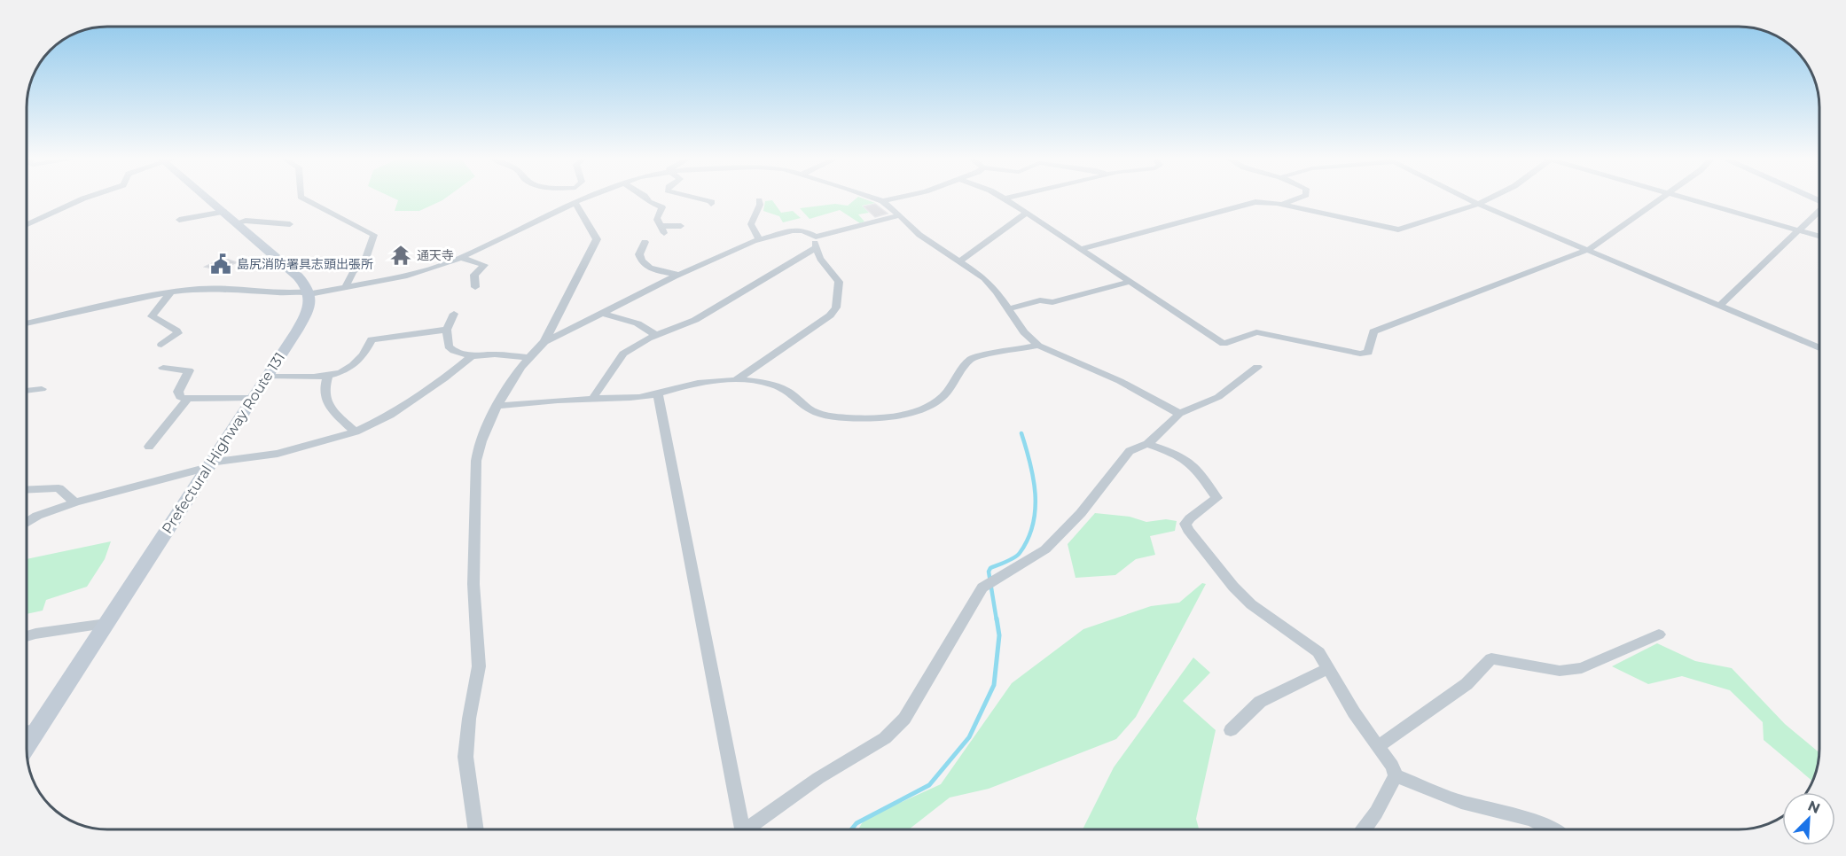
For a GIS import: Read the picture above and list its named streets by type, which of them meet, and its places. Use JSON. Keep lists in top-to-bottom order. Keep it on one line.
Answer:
{"streets":{"main road":["Prefectural Highway Route 131"]},"places":{"temple":["通天寺"],"public building":["島尻消防署具志頭出張所"]},"north":"top right"}
